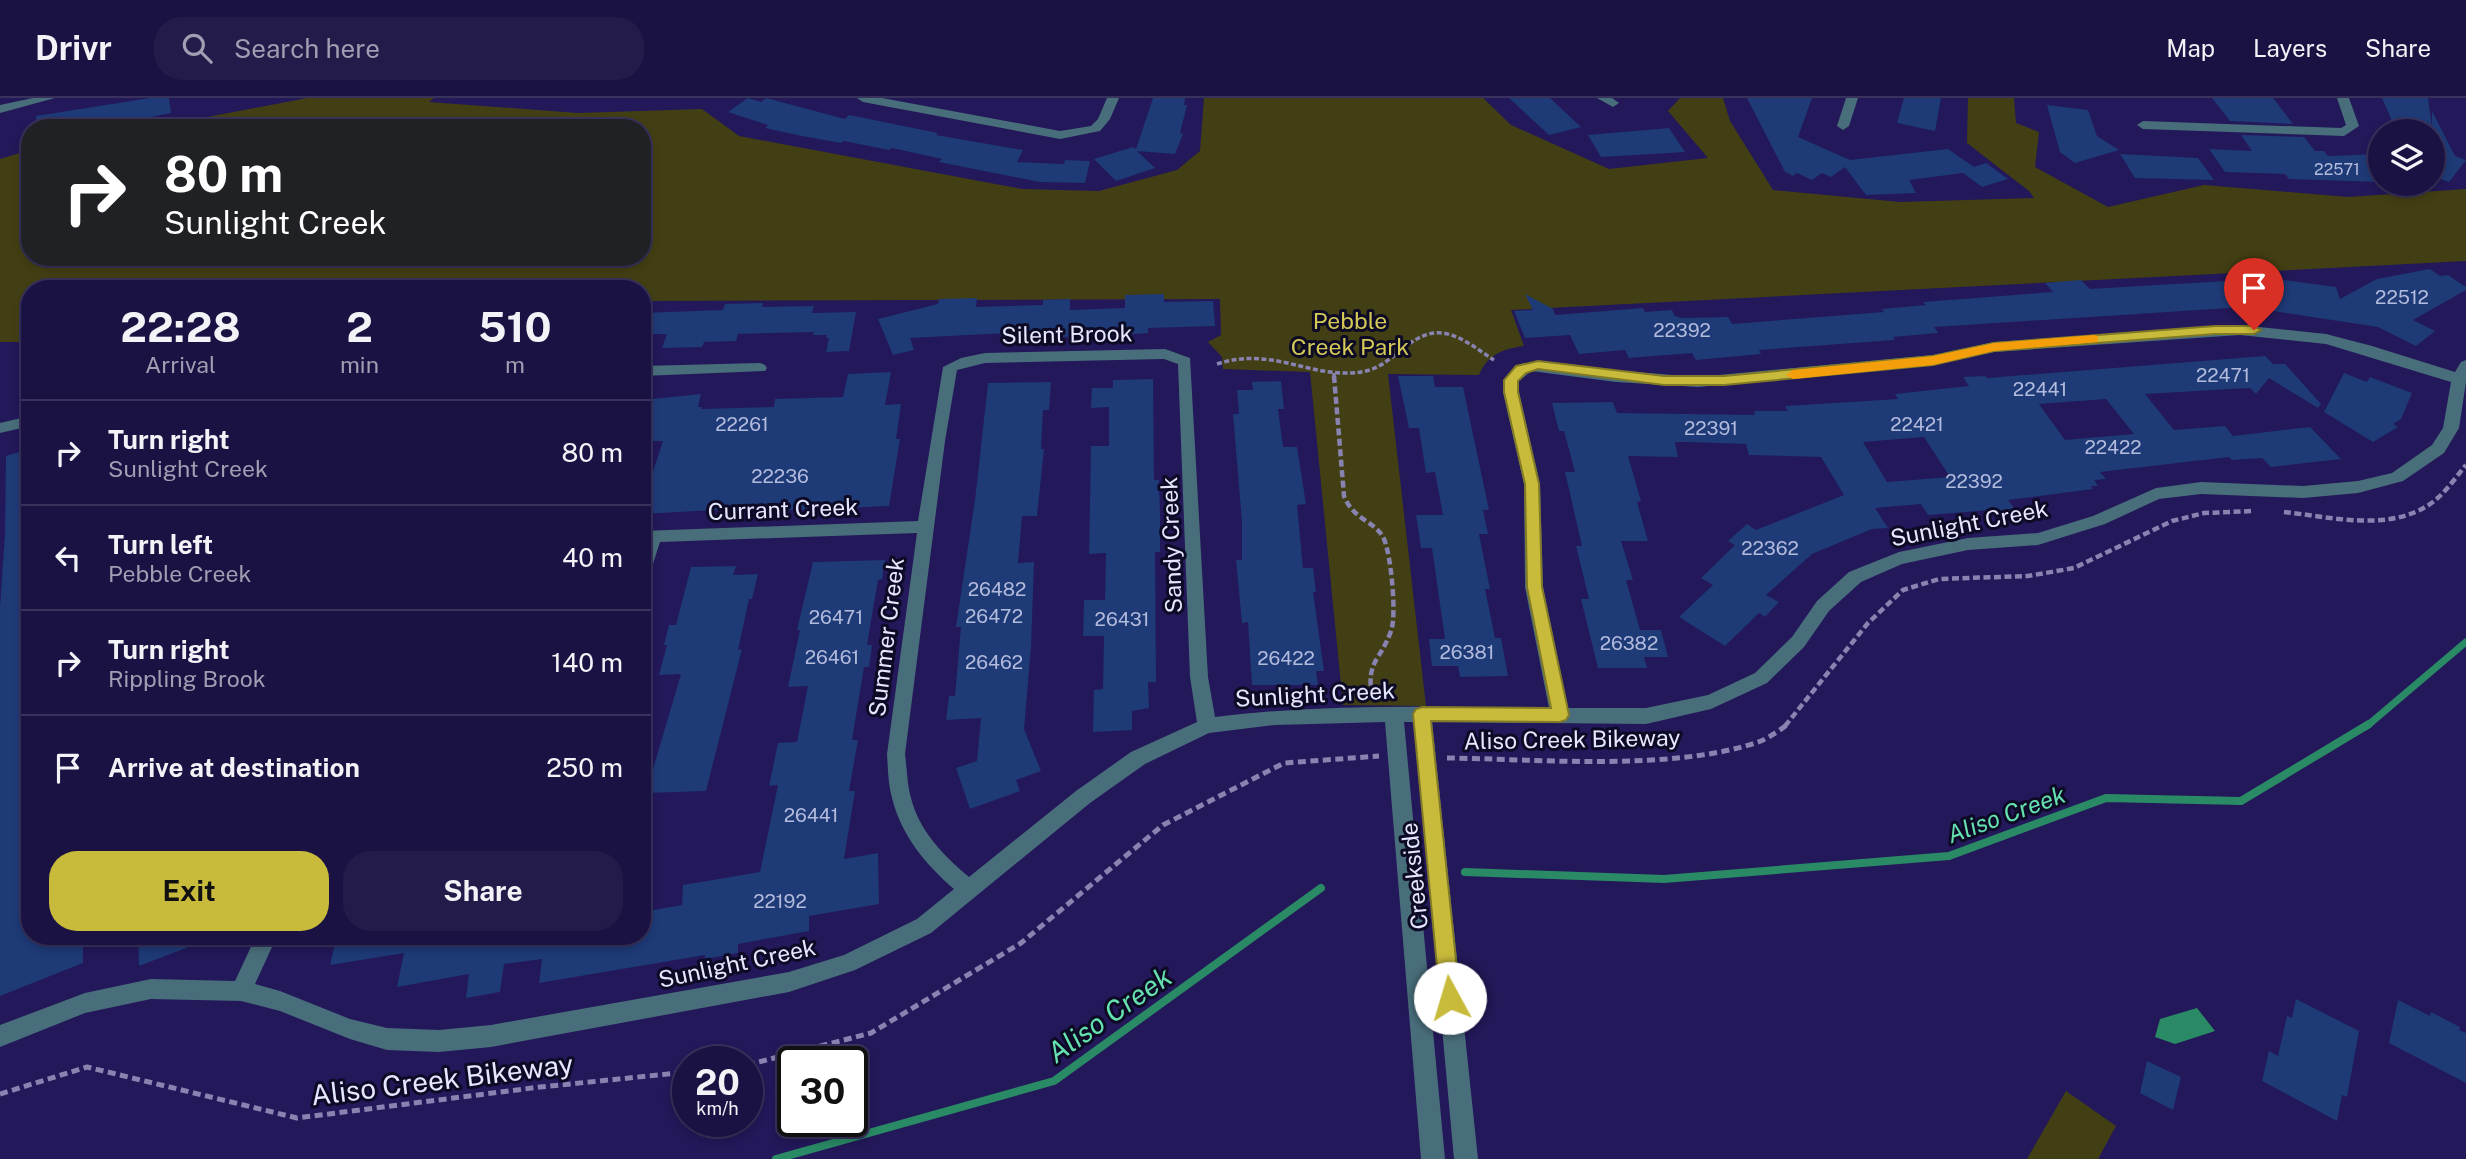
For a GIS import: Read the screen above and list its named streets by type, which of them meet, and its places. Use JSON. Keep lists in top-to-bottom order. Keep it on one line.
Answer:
{"streets":{"street":["Silent Brook","Currant Creek","Sunlight Creek","Sandy Creek","Summer Creek","Creekside"],"path":["Aliso Creek Bikeway"]},"crossings":[["Silent Brook","Sandy Creek"],["Silent Brook","Summer Creek"],["Currant Creek","Summer Creek"],["Sunlight Creek","Sandy Creek"],["Sunlight Creek","Summer Creek"],["Sunlight Creek","Creekside"],["Aliso Creek Bikeway","Creekside"]],"water":["Aliso Creek"],"parks":["Pebble Creek Park"],"house_numbers":["22571","22512","22392","22471","22441","22261","22421","22391","22422","22236","22392","22362","26482","26472","26471","26431","26382","26381","26461","26422","26462","26441","22192"],"page":{"header":"Drivr","search":"Search here","nav":["Map","Layers","Share"],"turn":["80 m","Sunlight Creek"],"eta":["22:28","Arrival","2","min","510","m"],"list":[{"name":"Turn right","note":"Sunlight Creek","value":"80 m"},{"name":"Turn left","note":"Pebble Creek","value":"40 m"},{"name":"Turn right","note":"Rippling Brook","value":"140 m"},{"name":"Arrive at destination","value":"250 m"}],"buttons":["Exit","Share"],"speed":"20 km/h","limit":"30"}}
